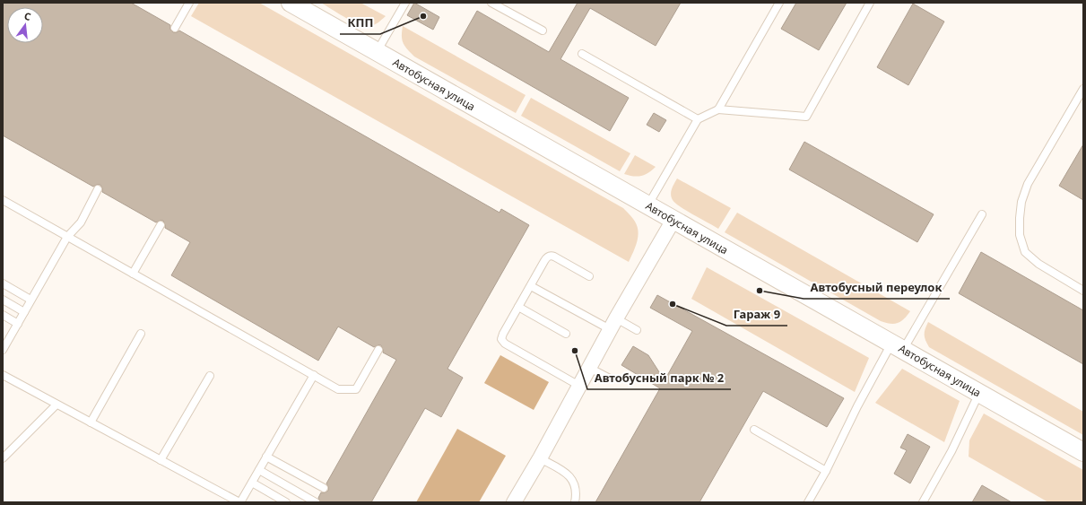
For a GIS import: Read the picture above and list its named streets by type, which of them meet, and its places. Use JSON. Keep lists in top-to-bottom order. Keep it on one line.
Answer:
{"streets":{"street":["Автобусная улица"]},"places":["КПП","Автобусный переулок","Гараж 9","Автобусный парк № 2"],"north":"top"}
